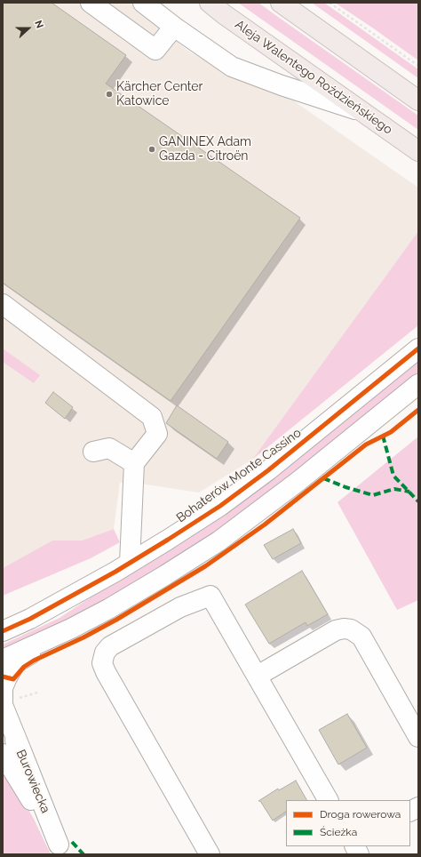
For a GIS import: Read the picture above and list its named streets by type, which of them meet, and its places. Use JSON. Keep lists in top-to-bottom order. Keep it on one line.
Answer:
{"streets":{"highway":["Aleja Walentego Roździeńskiego"],"street":["Bohaterów Monte Cassino","Burowiecka"]},"places":["Kärcher Center Katowice","GANINEX Adam Gazda - Citroën"],"legend":["Droga rowerowa","Ścieżka"],"north":"right"}
